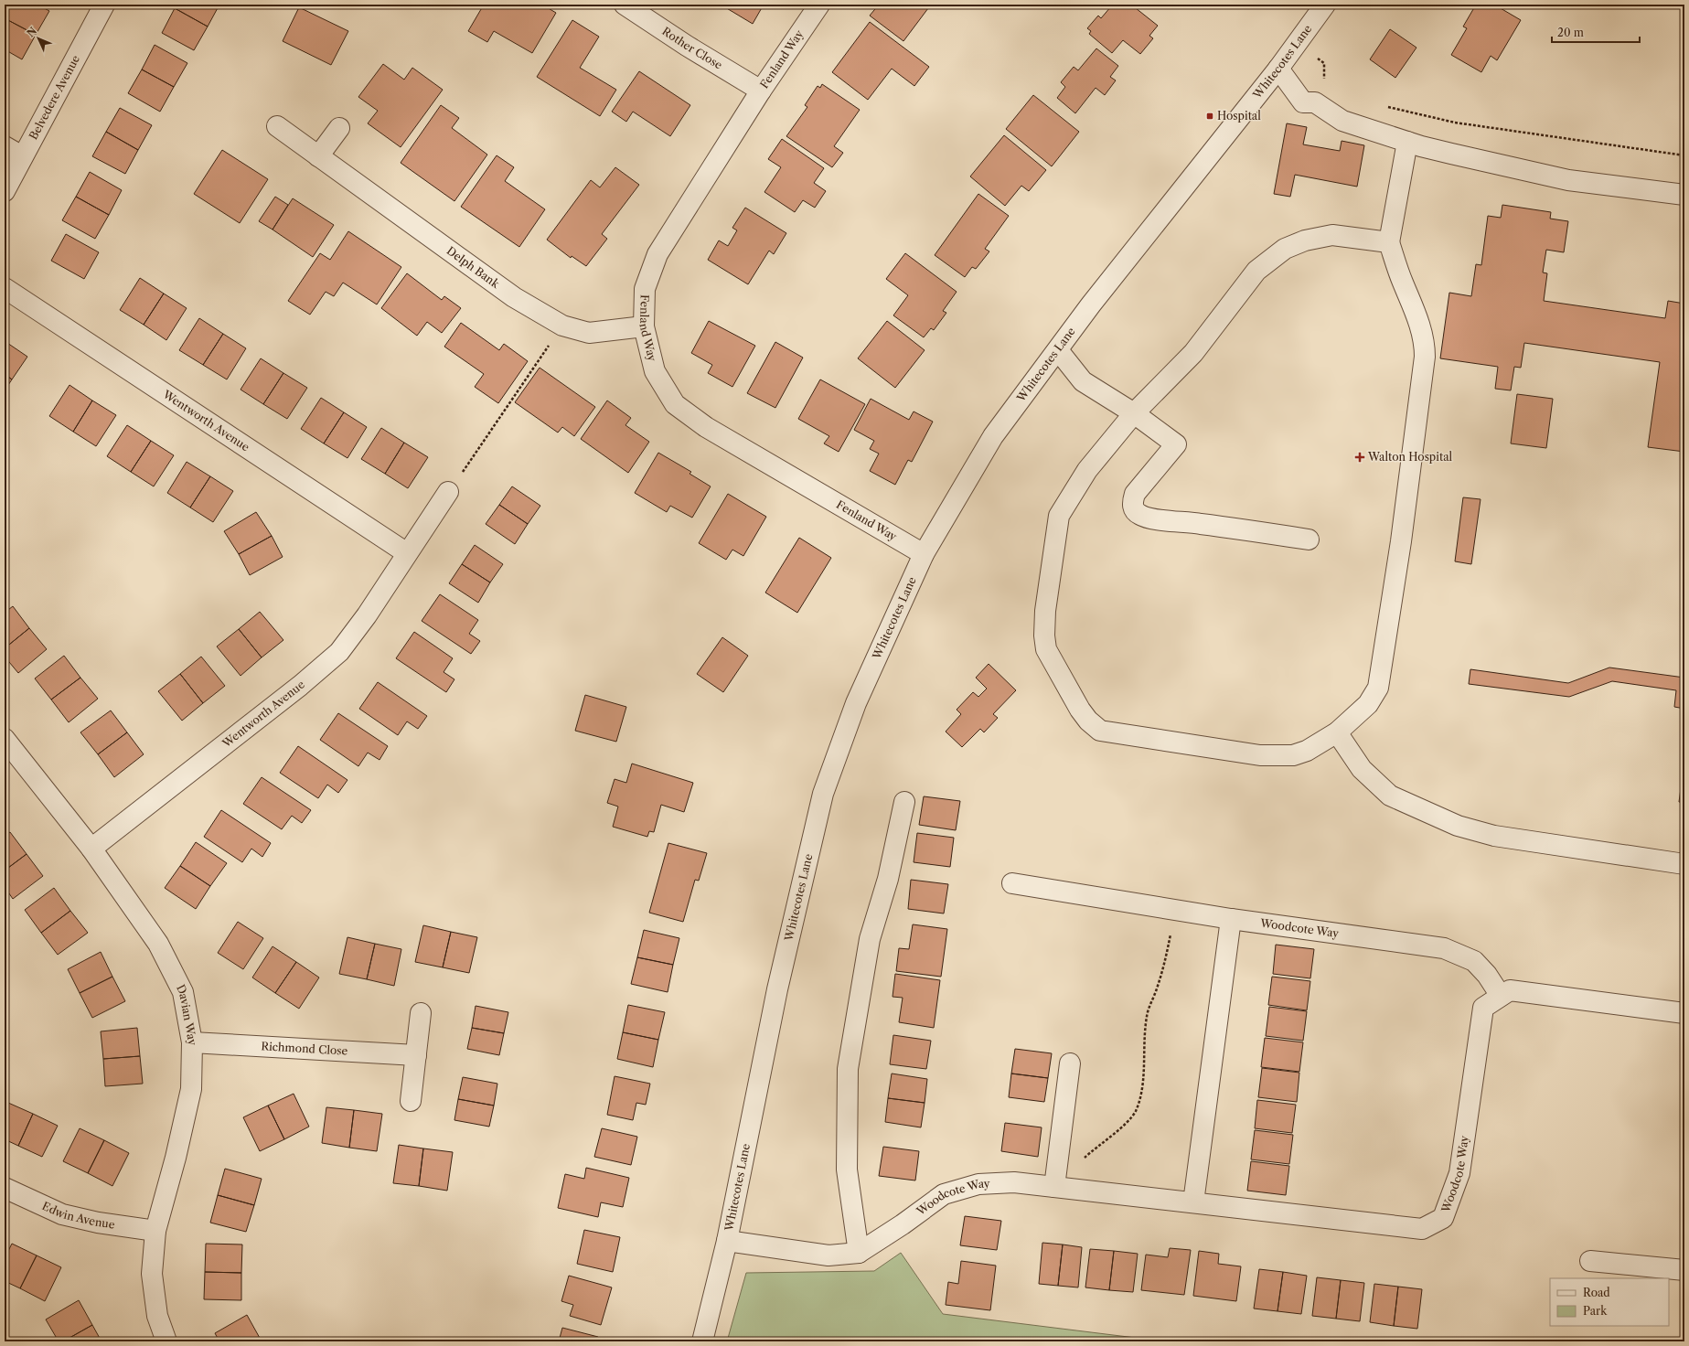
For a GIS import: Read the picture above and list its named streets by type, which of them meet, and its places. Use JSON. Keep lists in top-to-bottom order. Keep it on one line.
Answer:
{"streets":{"street":["Rother Close","Fenland Way","Whitecotes Lane","Belvedere Avenue","Delph Bank","Wentworth Avenue","Woodcote Way","Davian Way","Richmond Close","Edwin Avenue"]},"crossings":[["Rother Close","Fenland Way"],["Fenland Way","Whitecotes Lane"],["Fenland Way","Delph Bank"],["Whitecotes Lane","Woodcote Way"],["Wentworth Avenue","Davian Way"],["Davian Way","Richmond Close"],["Davian Way","Edwin Avenue"]],"places":{"transit":["Hospital"],"health":["Walton Hospital"]},"legend":["Road","Park"],"scale_bar":"20 m","north":"top left"}
